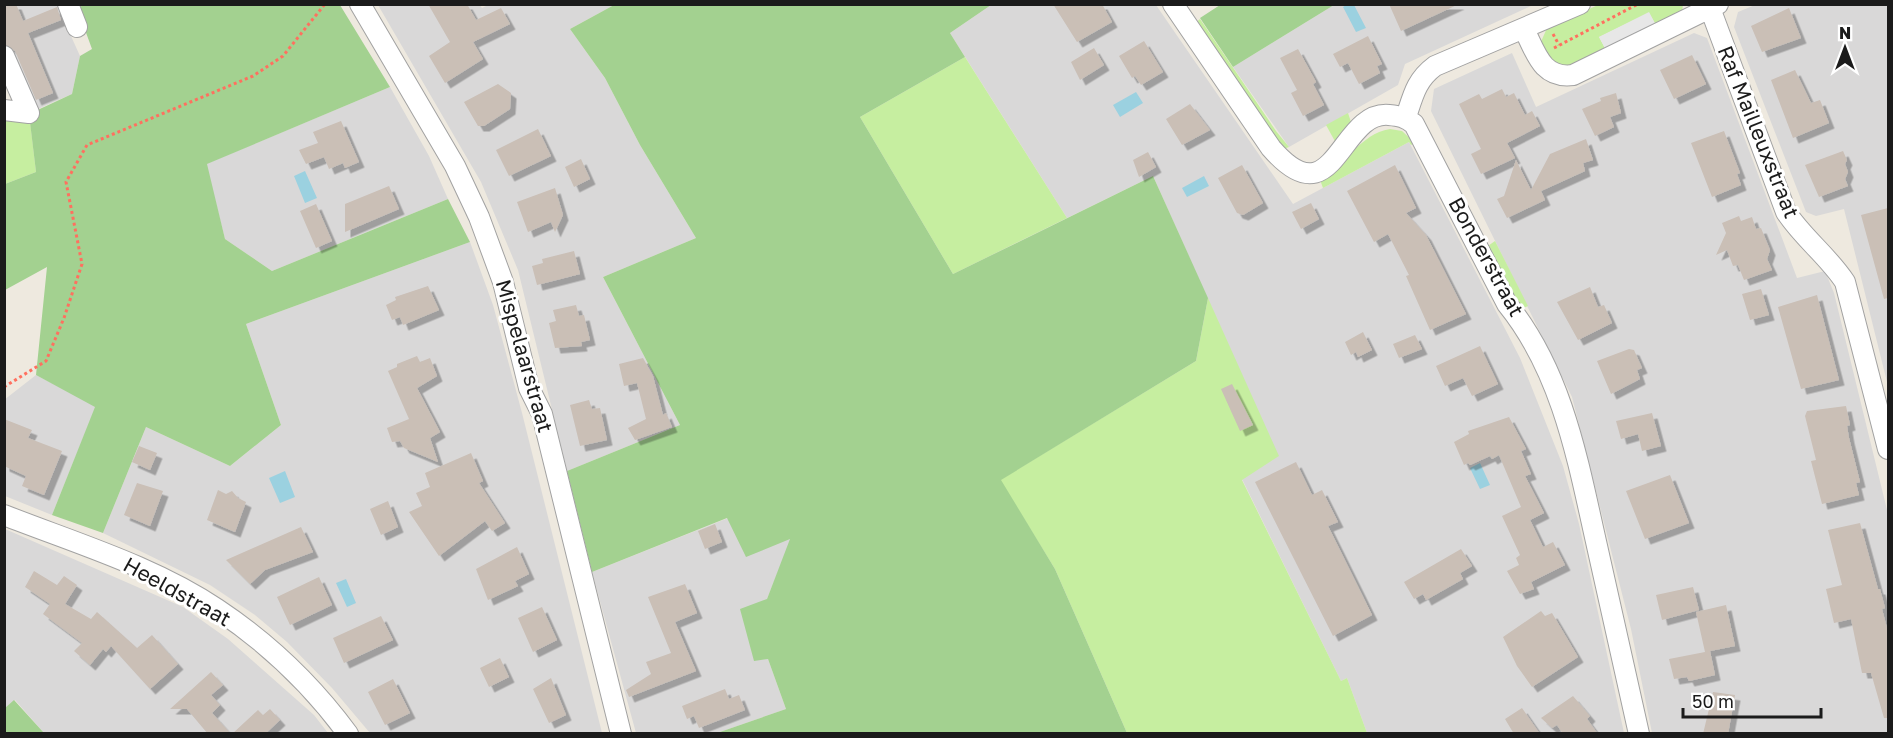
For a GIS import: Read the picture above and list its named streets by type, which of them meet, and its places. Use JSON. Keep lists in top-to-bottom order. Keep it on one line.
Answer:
{"streets":{"street":["Raf Mailleuxstraat","Bonderstraat","Mispelaarstraat","Heeldstraat"]},"scale_bar":"50 m","north":"top"}
